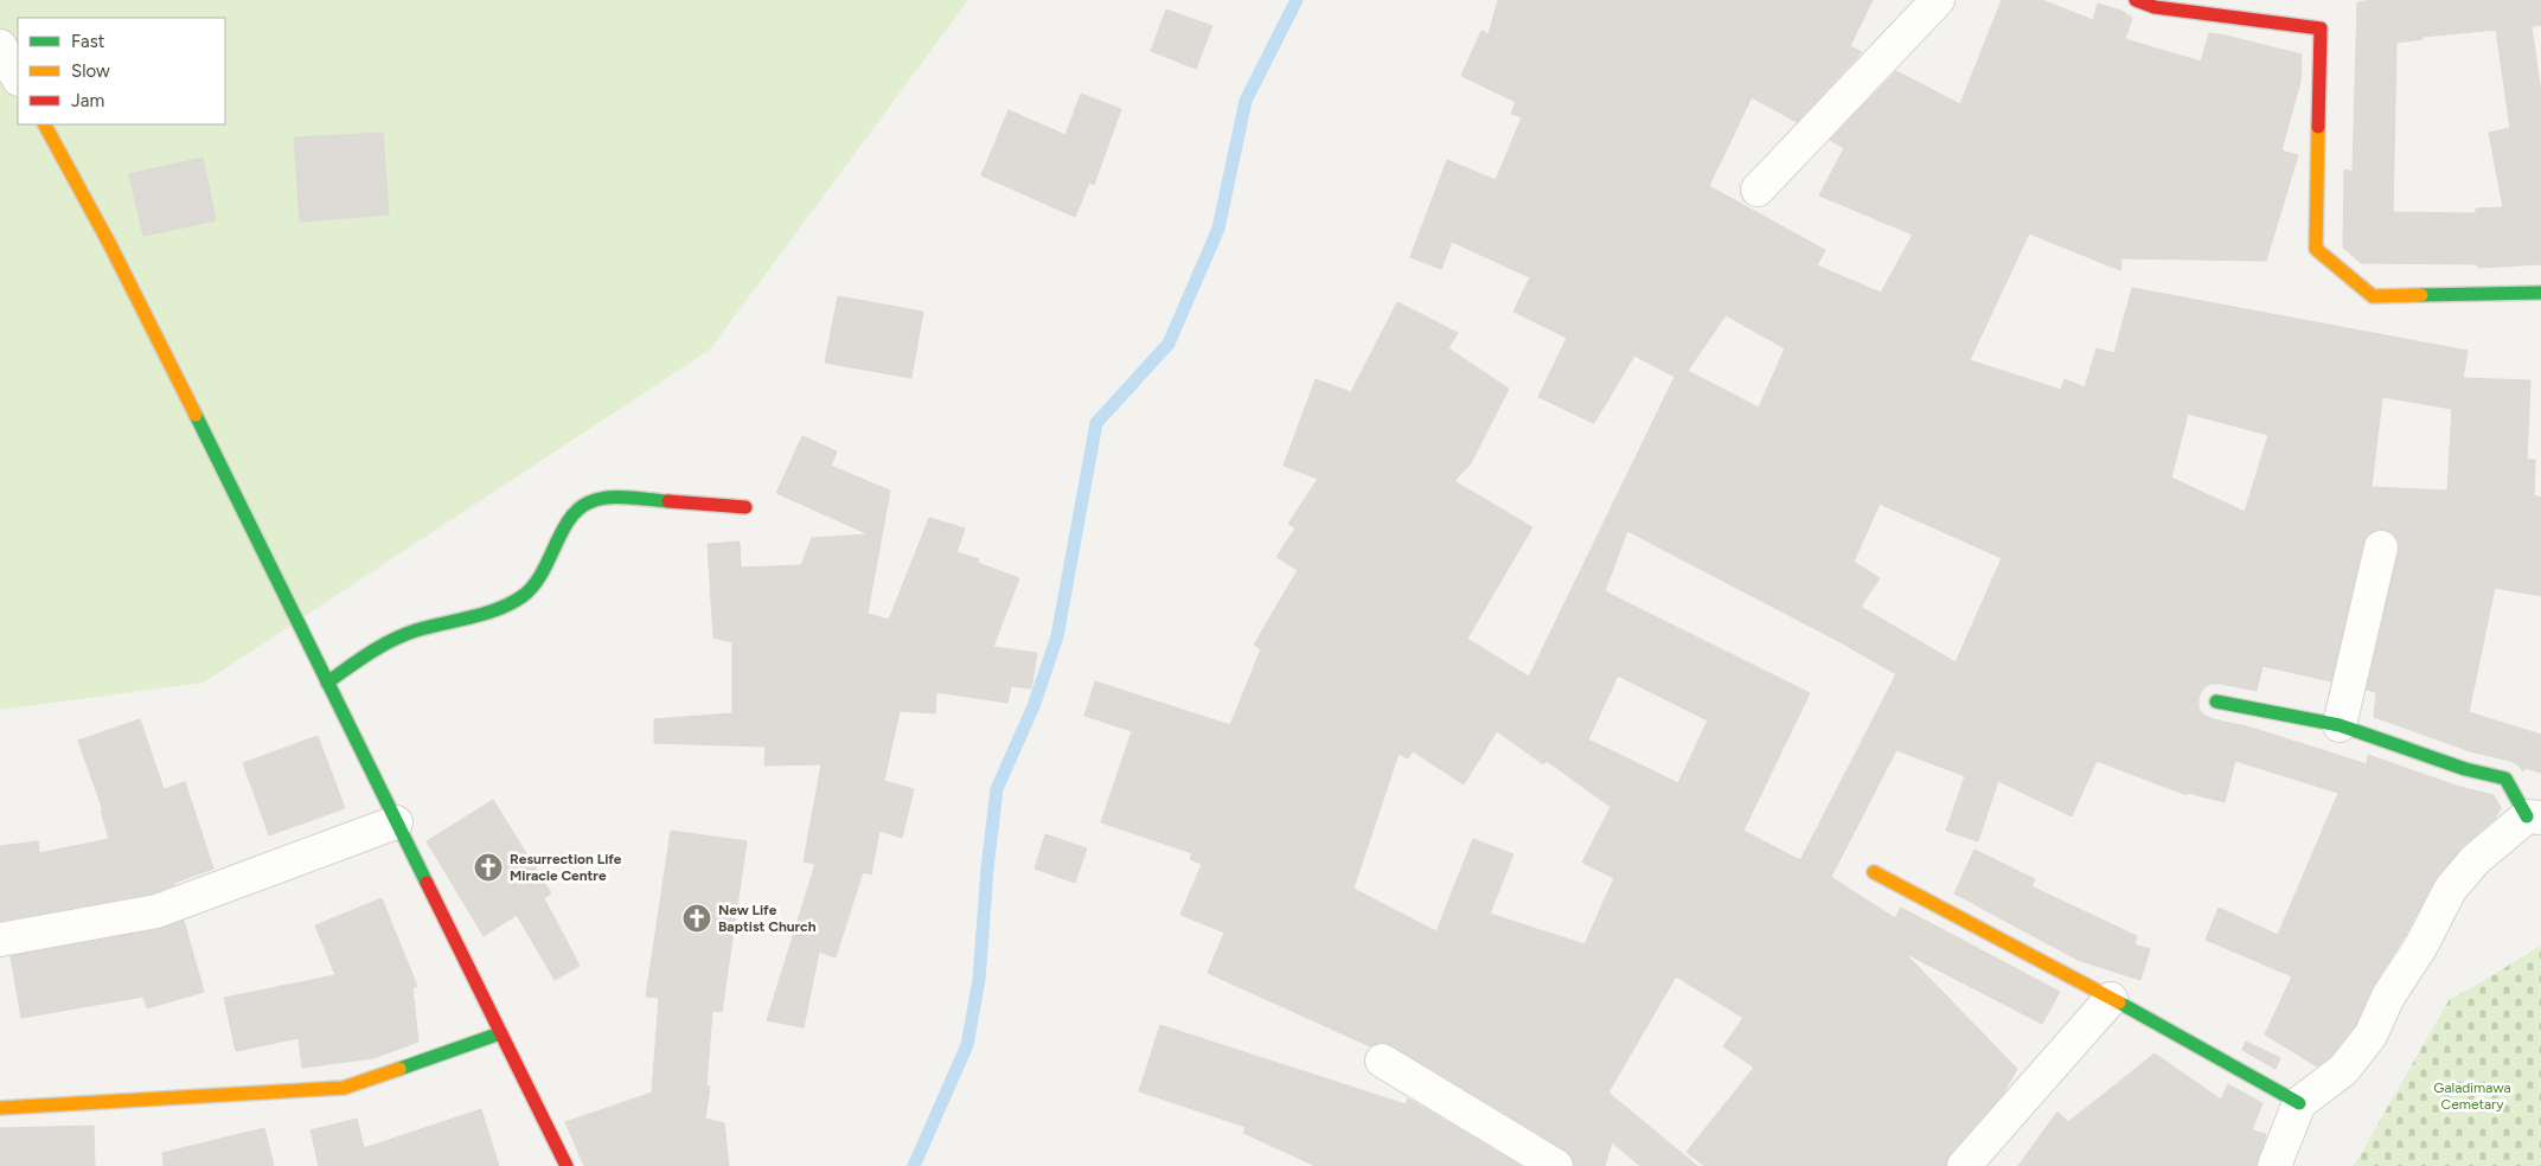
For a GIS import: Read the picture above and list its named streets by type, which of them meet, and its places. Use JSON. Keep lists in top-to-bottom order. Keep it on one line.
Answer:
{"parks":["Galadimawa Cemetary"],"places":{"church":["Resurrection Life Miracle Centre","New Life Baptist Church"]},"legend":["Fast","Slow","Jam"]}
